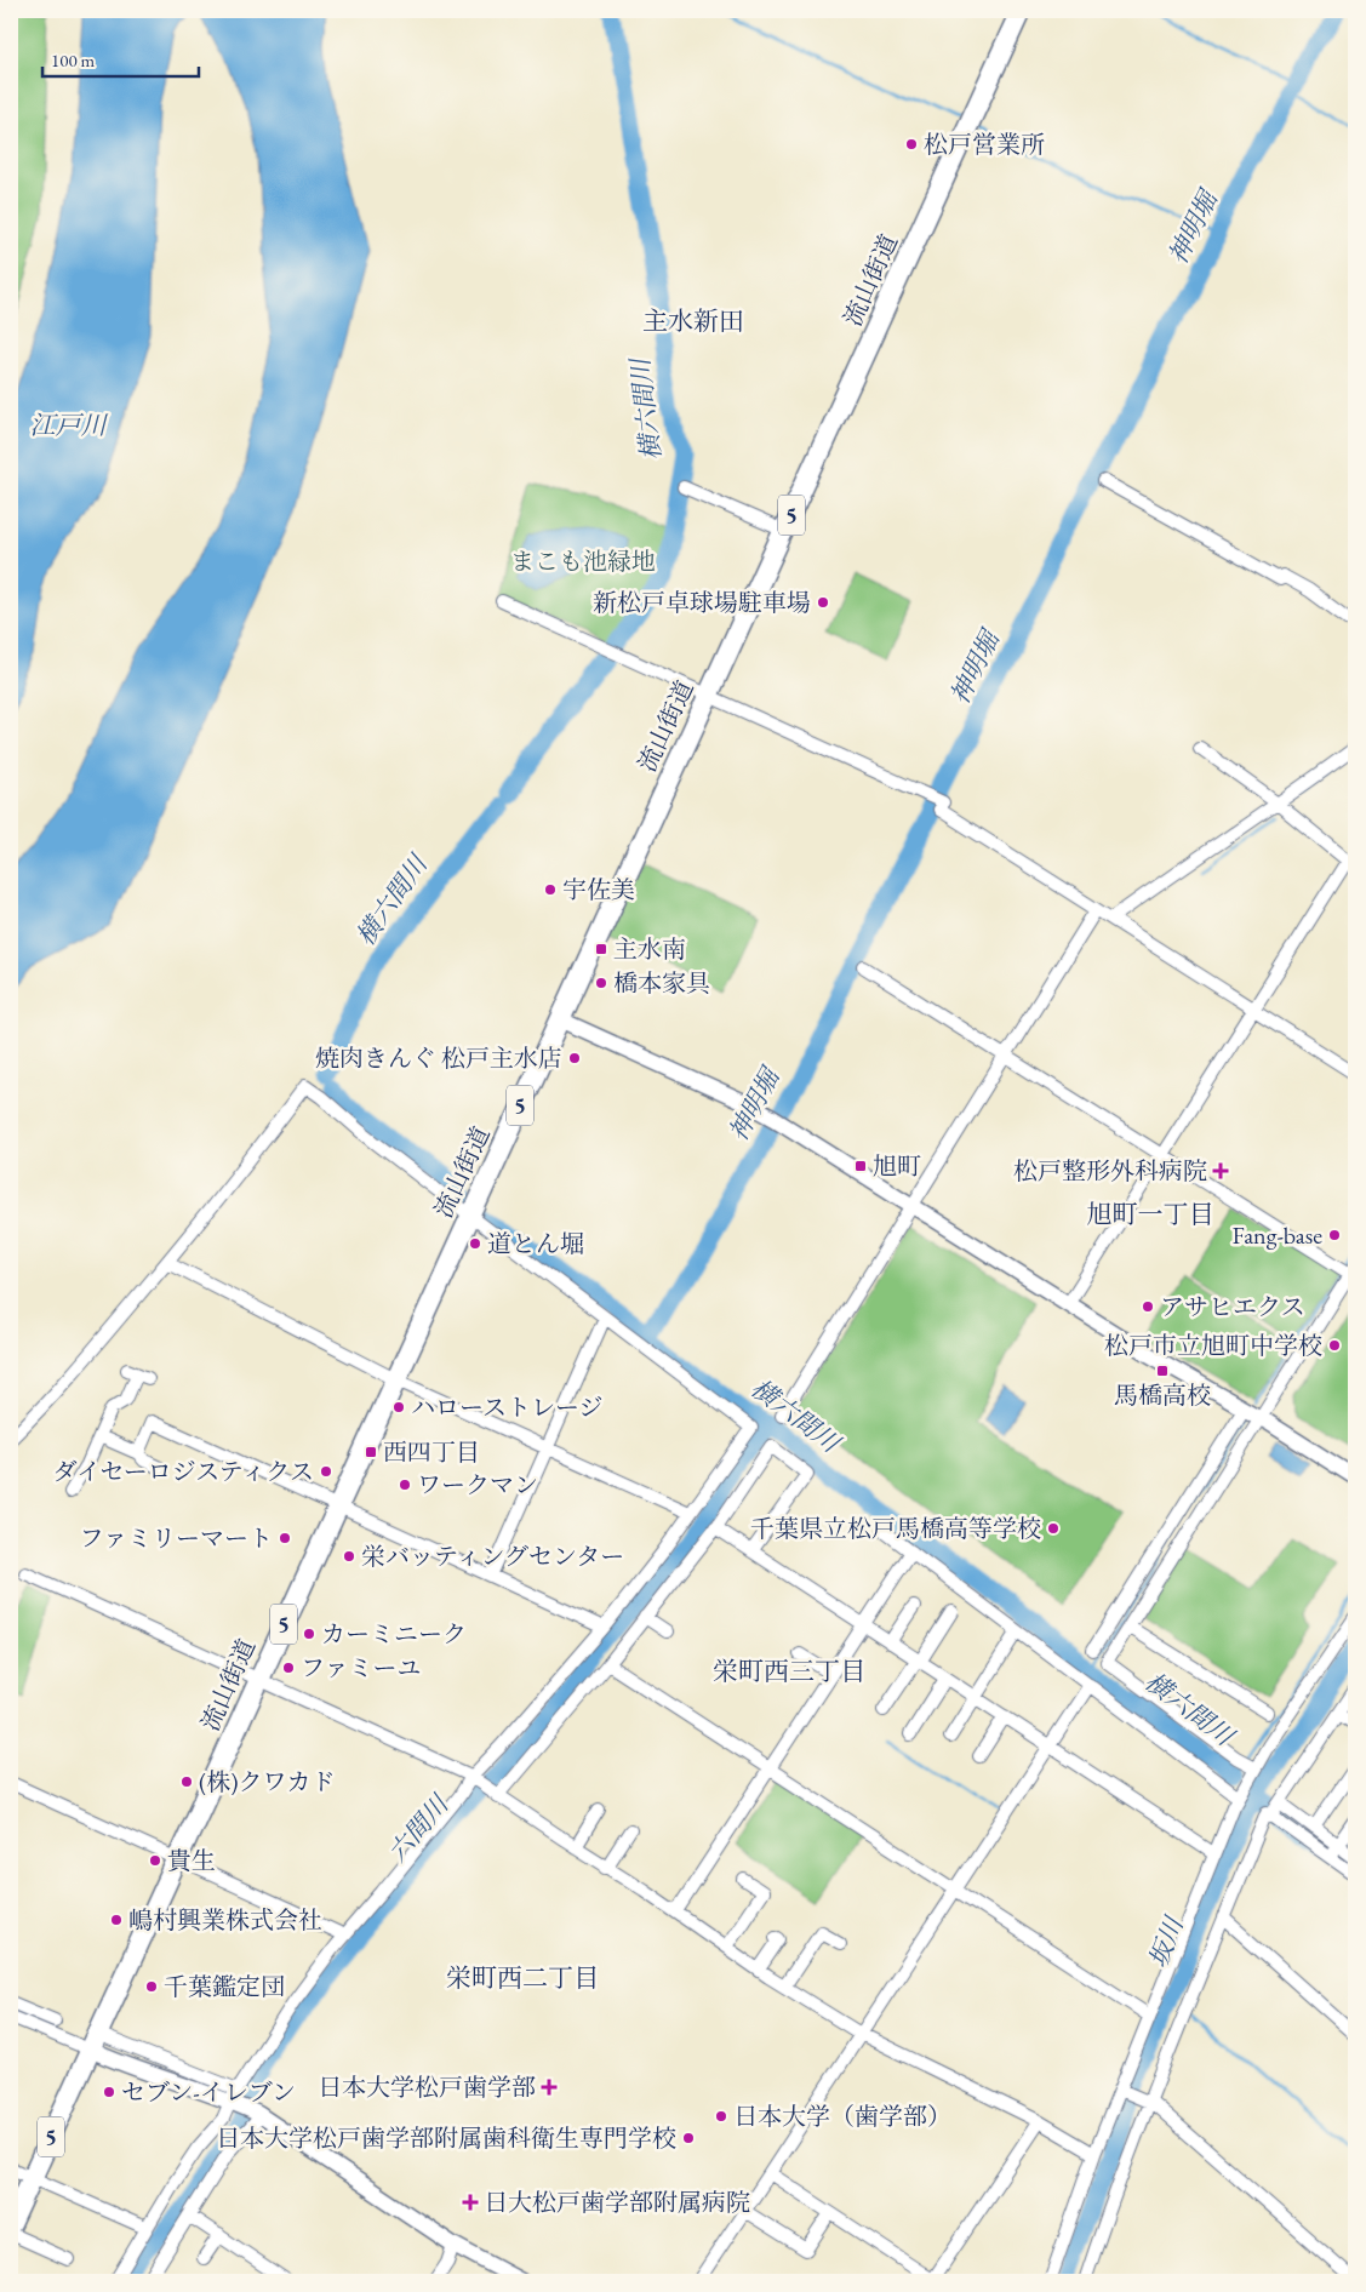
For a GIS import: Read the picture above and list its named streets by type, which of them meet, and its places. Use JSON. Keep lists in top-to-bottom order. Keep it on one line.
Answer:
{"streets":{"main road":["流山街道","5"]},"districts":["主水新田","旭町一丁目","栄町西三丁目","栄町西二丁目"],"water":["神明堀","横六間川","江戸川","六間川","坂川"],"parks":["まこも池緑地"],"places":{"other":["松戸営業所","新松戸卓球場駐車場","宇佐美","橋本家具","焼肉きんぐ 松戸主水店","Fang-base","道とん堀","アサヒエクス","松戸市立旭町中学校","ハローストレージ","ダイセーロジスティクス","ワークマン","千葉県立松戸馬橋高等学校","ファミリーマート","栄バッティングセンター","カーミニーク","ファミーユ","(株)クワカド","貴生","嶋村興業株式会社","千葉鑑定団","セブン-イレブン","日本大学（歯学部）","日本大学松戸歯学部附属歯科衛生専門学校"],"transit":["主水南","旭町","馬橋高校","西四丁目"],"health":["松戸整形外科病院","日本大学松戸歯学部","日大松戸歯学部附属病院"]},"scale_bar":"100 m"}
